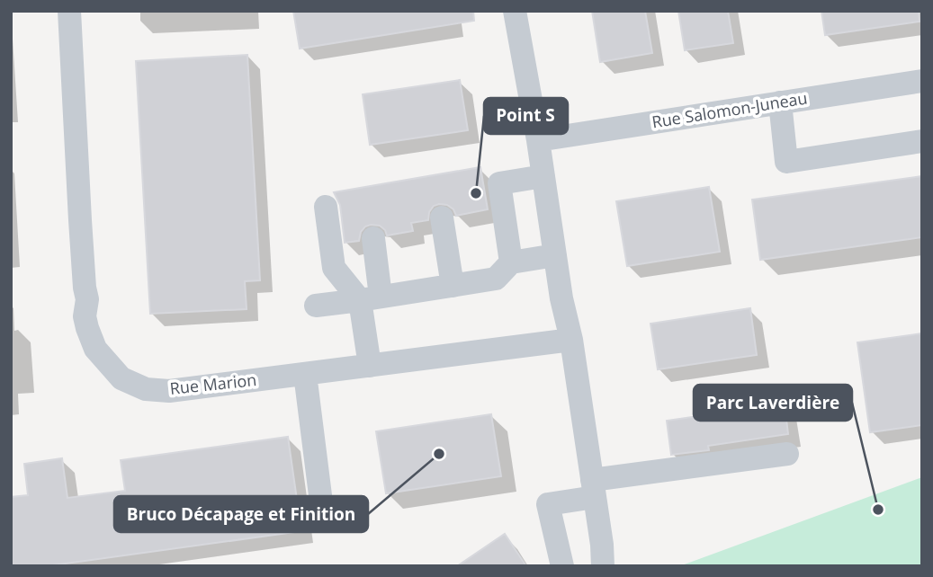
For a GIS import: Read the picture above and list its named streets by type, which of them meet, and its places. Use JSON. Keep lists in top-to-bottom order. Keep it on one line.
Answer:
{"streets":{"street":["Rue Salomon-Juneau","Rue Marion"]},"places":["Point S","Bruco Décapage et Finition","Parc Laverdière"]}
